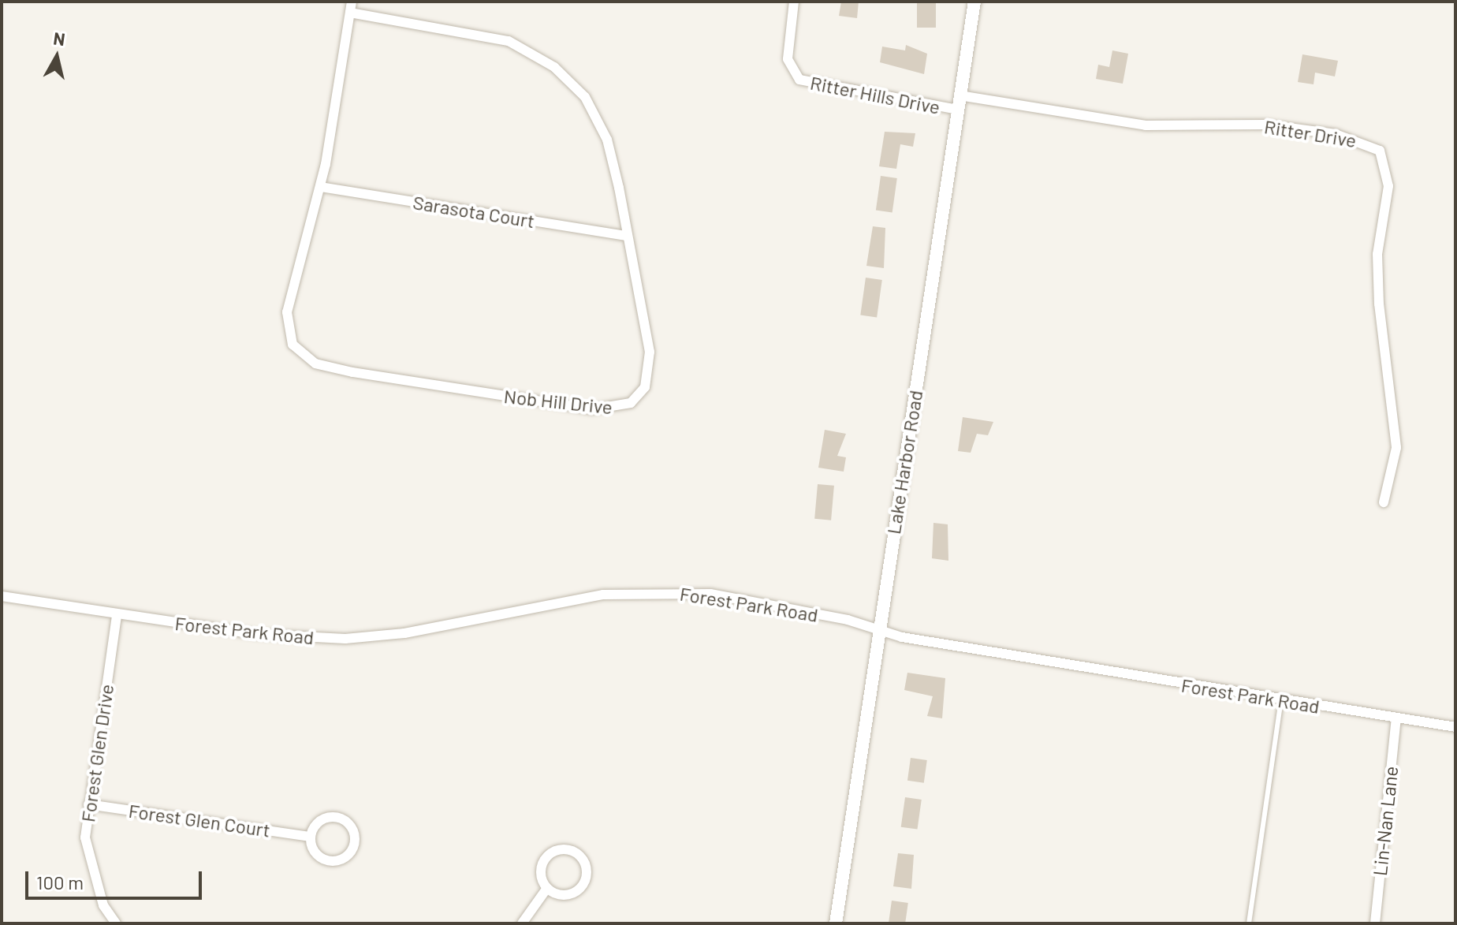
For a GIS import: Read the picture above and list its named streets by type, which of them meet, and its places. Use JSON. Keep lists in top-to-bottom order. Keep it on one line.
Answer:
{"streets":{"street":["Ritter Hills Drive","Ritter Drive","Sarasota Court","Nob Hill Drive","Lake Harbor Road","Forest Park Road","Forest Glen Drive","Forest Glen Court","Lin-Nan Lane"]},"crossings":[["Ritter Hills Drive","Ritter Drive"],["Ritter Hills Drive","Lake Harbor Road"],["Ritter Drive","Lake Harbor Road"],["Sarasota Court","Nob Hill Drive"],["Lake Harbor Road","Forest Park Road"],["Forest Park Road","Forest Glen Drive"],["Forest Park Road","Lin-Nan Lane"],["Forest Glen Drive","Forest Glen Court"]],"scale_bar":"100 m","north":"top"}
